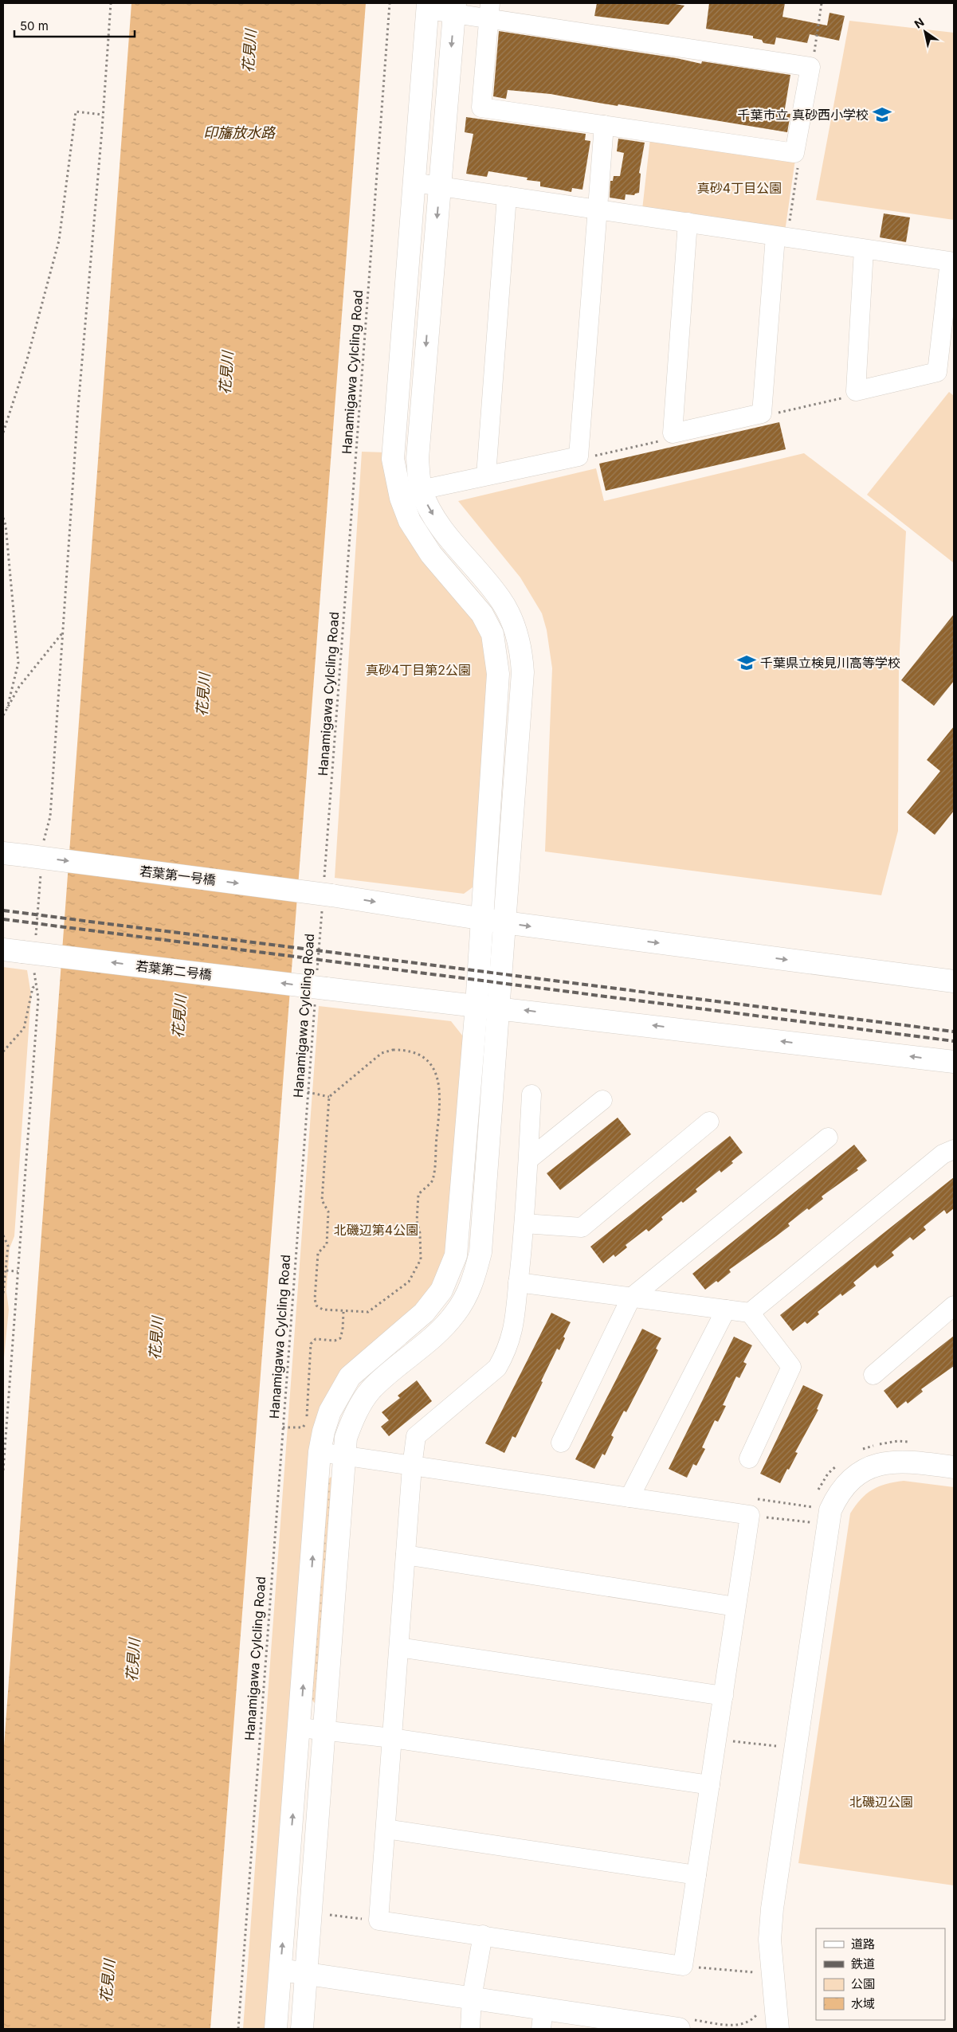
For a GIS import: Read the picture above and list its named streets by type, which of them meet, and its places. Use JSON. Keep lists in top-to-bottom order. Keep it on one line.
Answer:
{"streets":{"street":["若葉第一号橋","若葉第二号橋"],"path":["Hanamigawa Cylcling Road"]},"crossings":[["Hanamigawa Cylcling Road","若葉第一号橋"],["Hanamigawa Cylcling Road","若葉第二号橋"]],"one_way":["若葉第一号橋","若葉第二号橋"],"water":["花見川","印旛放水路"],"parks":["真砂4丁目公園","真砂4丁目第2公園","北磯辺第4公園","北磯辺公園"],"places":{"school or university":["千葉市立 真砂西小学校","千葉県立検見川高等学校"]},"legend":["道路","鉄道","公園","水域"],"scale_bar":"50 m","north":"top left"}
